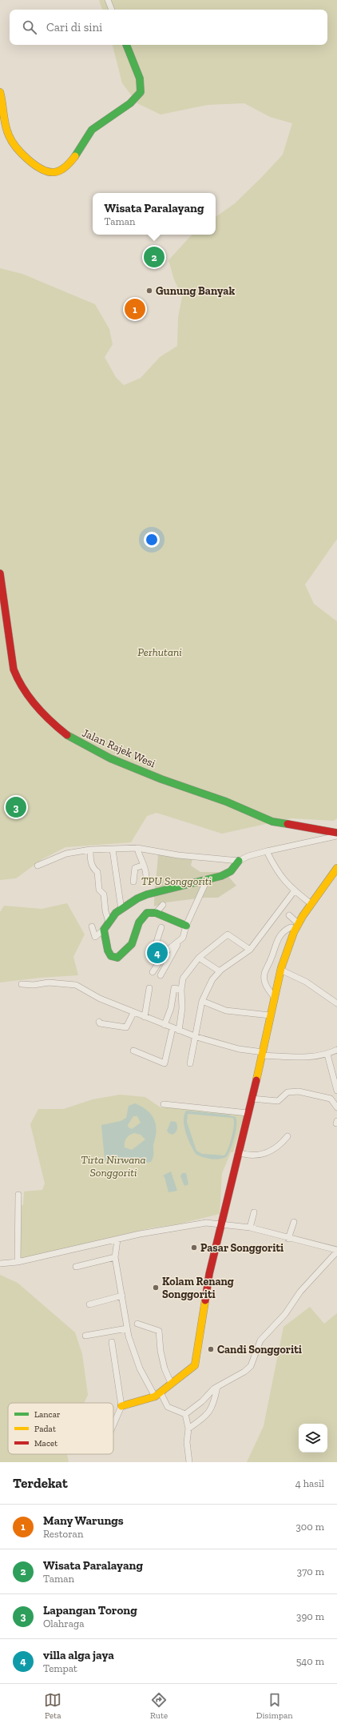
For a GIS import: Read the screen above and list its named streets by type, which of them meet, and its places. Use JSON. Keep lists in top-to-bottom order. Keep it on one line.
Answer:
{"streets":{"street":["Jalan Rajek Wesi"]},"parks":["Perhutani","TPU Songgoriti","Tirta Nirwana Songgoriti"],"places":["Gunung Banyak","Pasar Songgoriti","Kolam Renang Songgoriti","Candi Songgoriti"],"legend":["Lancar","Padat","Macet"],"page":{"search":"Cari di sini","popup":["Wisata Paralayang","Taman"],"pins":["2","1","3","4"],"heading":["Terdekat","4 hasil"],"list":[{"mark":"1","name":"Many Warungs","note":"Restoran","value":"300 m"},{"mark":"2","name":"Wisata Paralayang","note":"Taman","value":"370 m"},{"mark":"3","name":"Lapangan Torong","note":"Olahraga","value":"390 m"},{"mark":"4","name":"villa alga jaya","note":"Tempat","value":"540 m"}],"nav":["Peta","Rute","Disimpan"]}}
